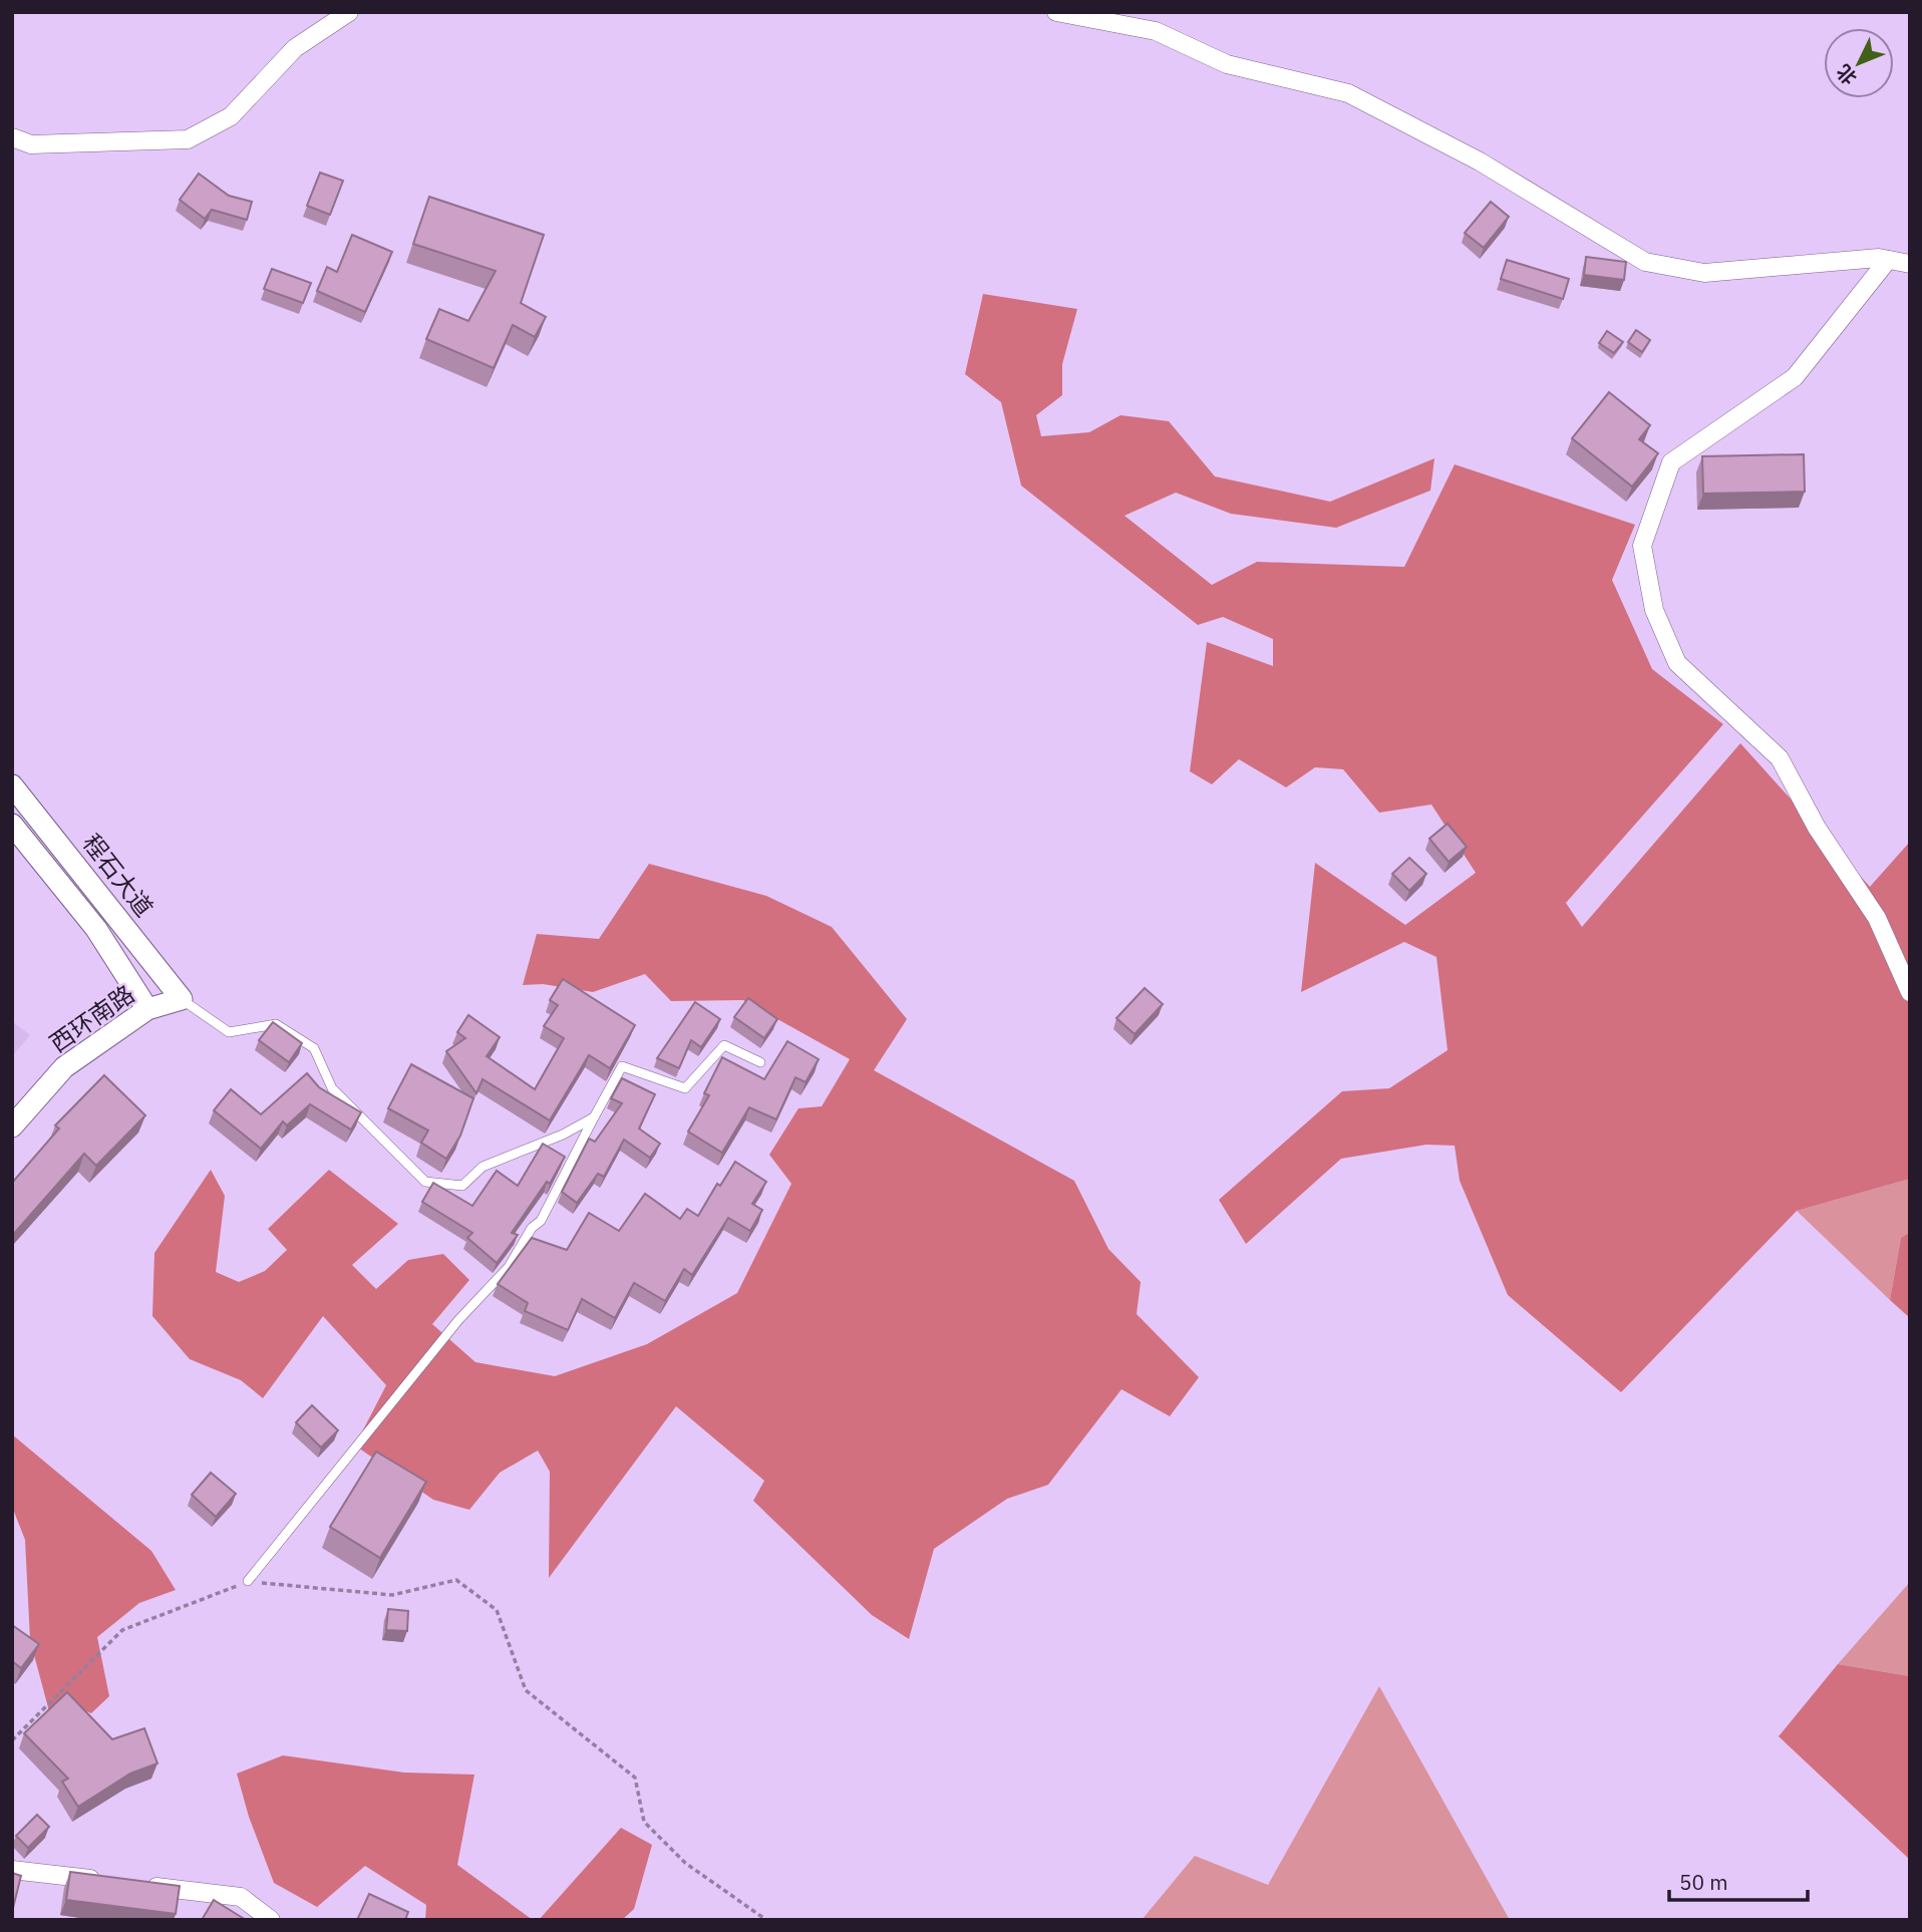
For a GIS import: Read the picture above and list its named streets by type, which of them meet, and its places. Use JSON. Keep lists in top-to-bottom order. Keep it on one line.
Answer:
{"streets":{"street":["程石大道","西环南路"]},"crossings":[["程石大道","西环南路"]],"scale_bar":"50 m","north":"bottom left"}
